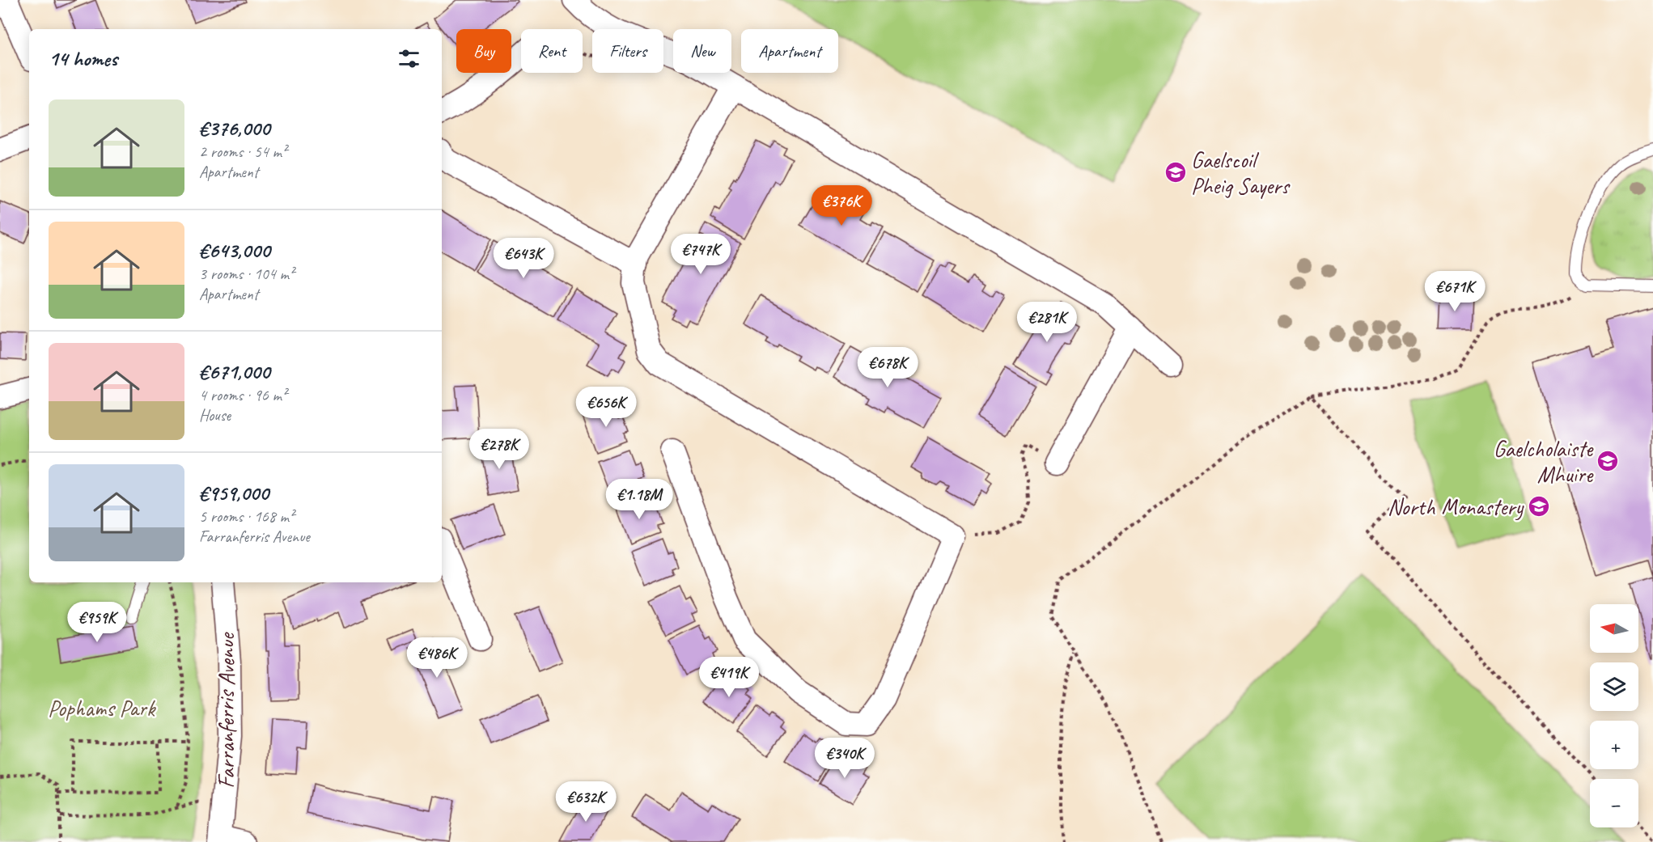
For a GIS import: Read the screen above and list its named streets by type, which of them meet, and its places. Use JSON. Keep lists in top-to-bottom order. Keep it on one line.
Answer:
{"streets":{"street":["Farranferris Avenue"]},"parks":["Pophams Park"],"places":{"school or university":["Gaelscoil Pheig Sayers","Gaelcholaiste Mhuire","North Monastery"]},"north":"left","page":{"chip":["Buy","Rent","Filters","New","Apartment"],"heading":"14 homes","list":[{"name":"€376,000","note":"2 rooms · 54 m² · Apartment"},{"name":"€643,000","note":"3 rooms · 104 m² · Apartment"},{"name":"€671,000","note":"4 rooms · 96 m² · House"},{"name":"€959,000","note":"5 rooms · 168 m² · Farranferris Avenue"}],"price":["€376K","€747K","€643K","€671K","€281K","€678K","€656K","€278K","€1.18M","€959K","€486K","€419K","€340K","€632K"],"map_buttons":["+","−"]}}
